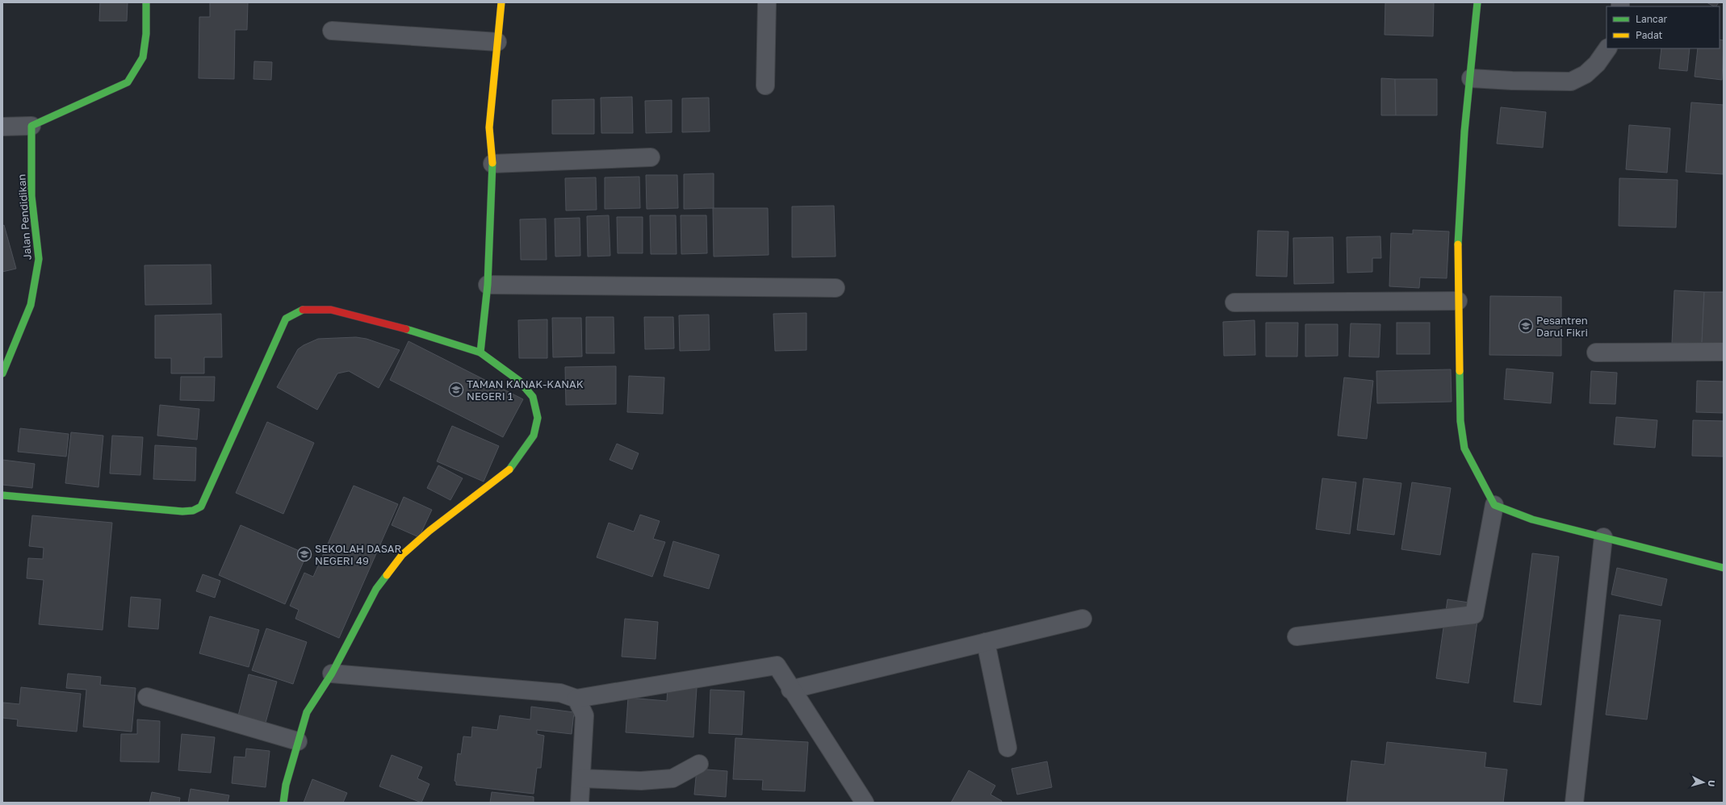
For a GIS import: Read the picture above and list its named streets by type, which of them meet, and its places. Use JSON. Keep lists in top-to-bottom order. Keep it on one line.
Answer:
{"streets":{"street":["Jalan Pendidikan"]},"places":{"school or university":["Pesantren Darul Fikri","TAMAN KANAK-KANAK NEGERI 1","SEKOLAH DASAR NEGERI 49"]},"legend":["Lancar","Padat"],"north":"right"}
